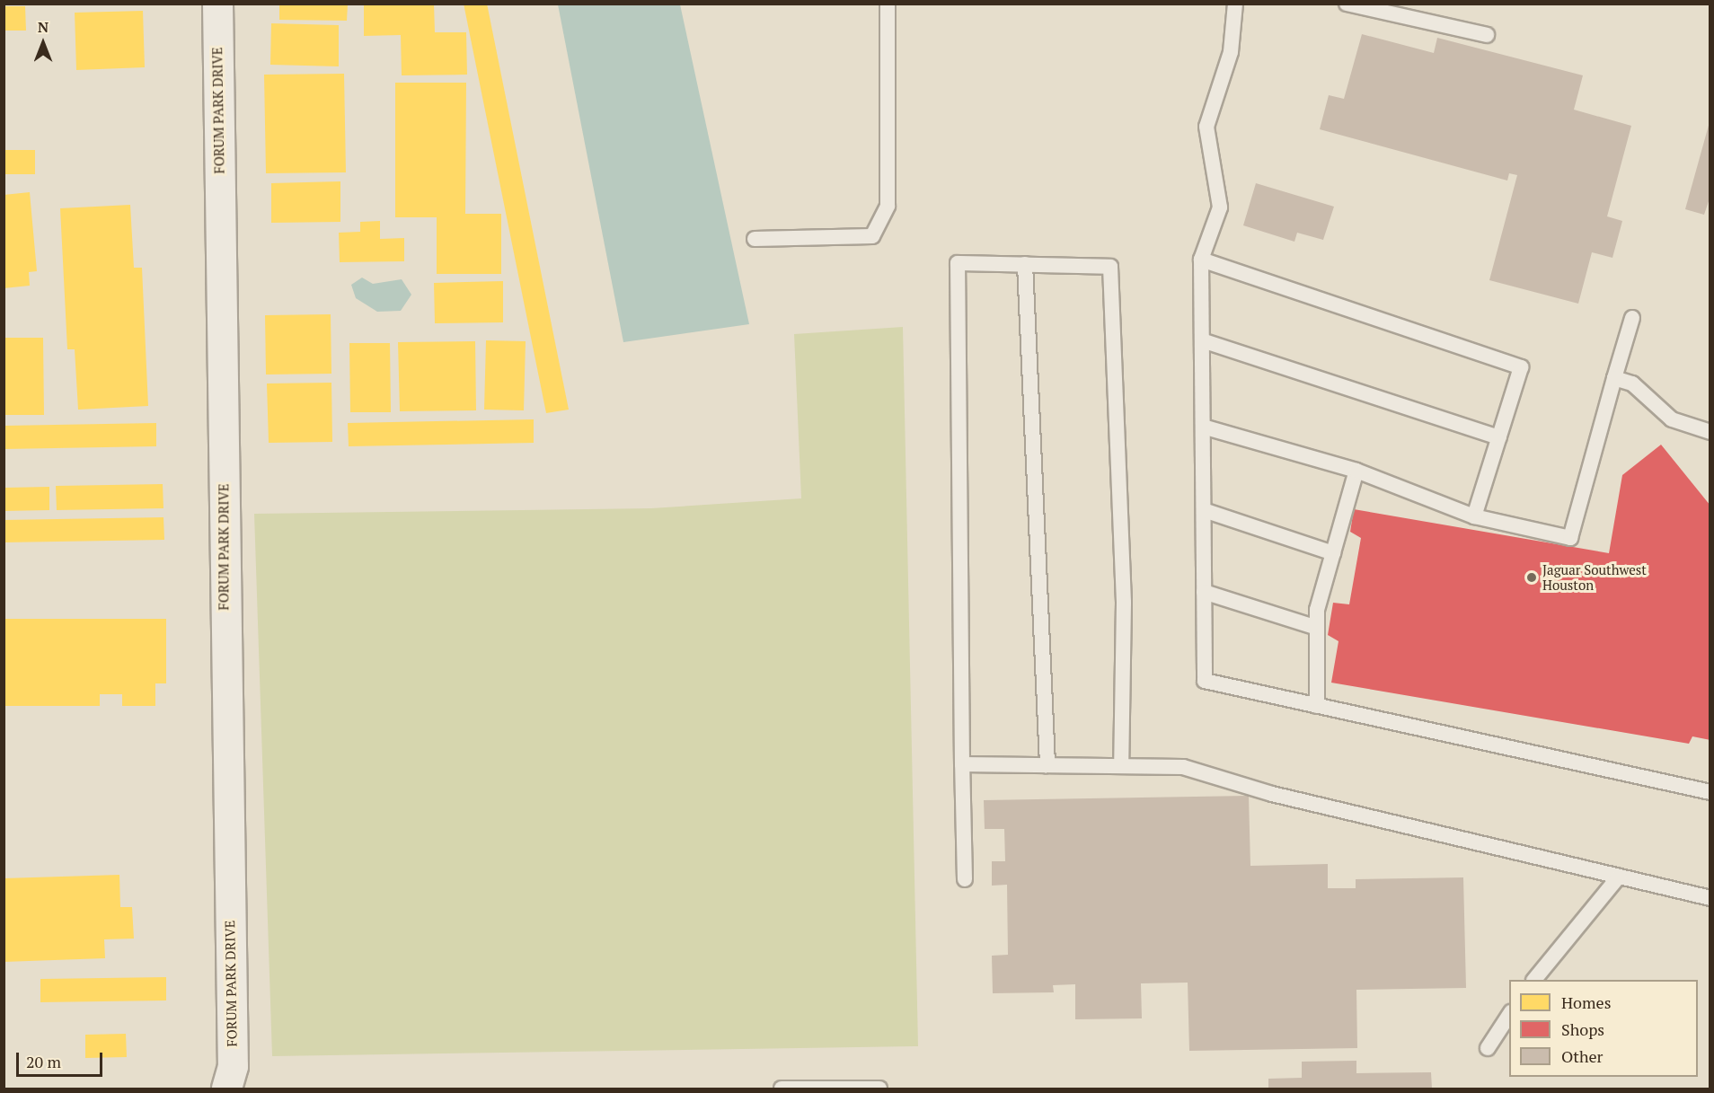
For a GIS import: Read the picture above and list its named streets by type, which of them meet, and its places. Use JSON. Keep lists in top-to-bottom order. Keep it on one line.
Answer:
{"streets":{"street":["FORUM PARK DRIVE"]},"places":["Jaguar Southwest Houston"],"legend":["Homes","Shops","Other"],"scale_bar":"20 m","north":"top"}
